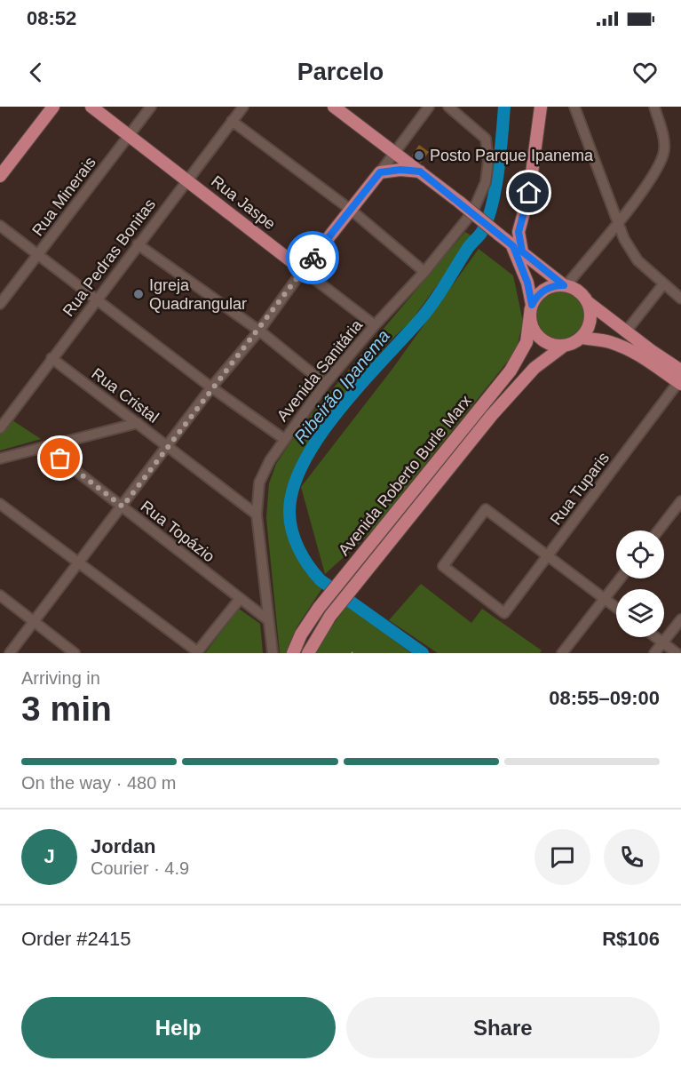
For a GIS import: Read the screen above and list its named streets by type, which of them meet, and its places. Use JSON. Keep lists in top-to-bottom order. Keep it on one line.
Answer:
{"streets":{"main road":["Rua Jaspe","Avenida Roberto Burle Marx"],"street":["Rua Minerais","Rua Pedras Bonitas","Avenida Sanitária","Rua Cristal","Rua Tuparis","Rua Topázio"]},"crossings":[["Rua Minerais","Rua Jaspe"],["Rua Jaspe","Rua Pedras Bonitas"],["Rua Jaspe","Avenida Sanitária"],["Rua Pedras Bonitas","Rua Cristal"],["Avenida Sanitária","Rua Cristal"],["Avenida Sanitária","Rua Topázio"]],"water":["Ribeirão Ipanema"],"places":["Posto Parque Ipanema","Igreja Quadrangular"],"page":{"status":"08:52","header":"Parcelo","heading":["3 min","Arriving in","08:55–09:00"],"panel":["Jordan","Courier · 4.9","Order #2415","R$106"],"bar":"On the way · 480 m","round":"J","buttons":["Help","Share"]}}
